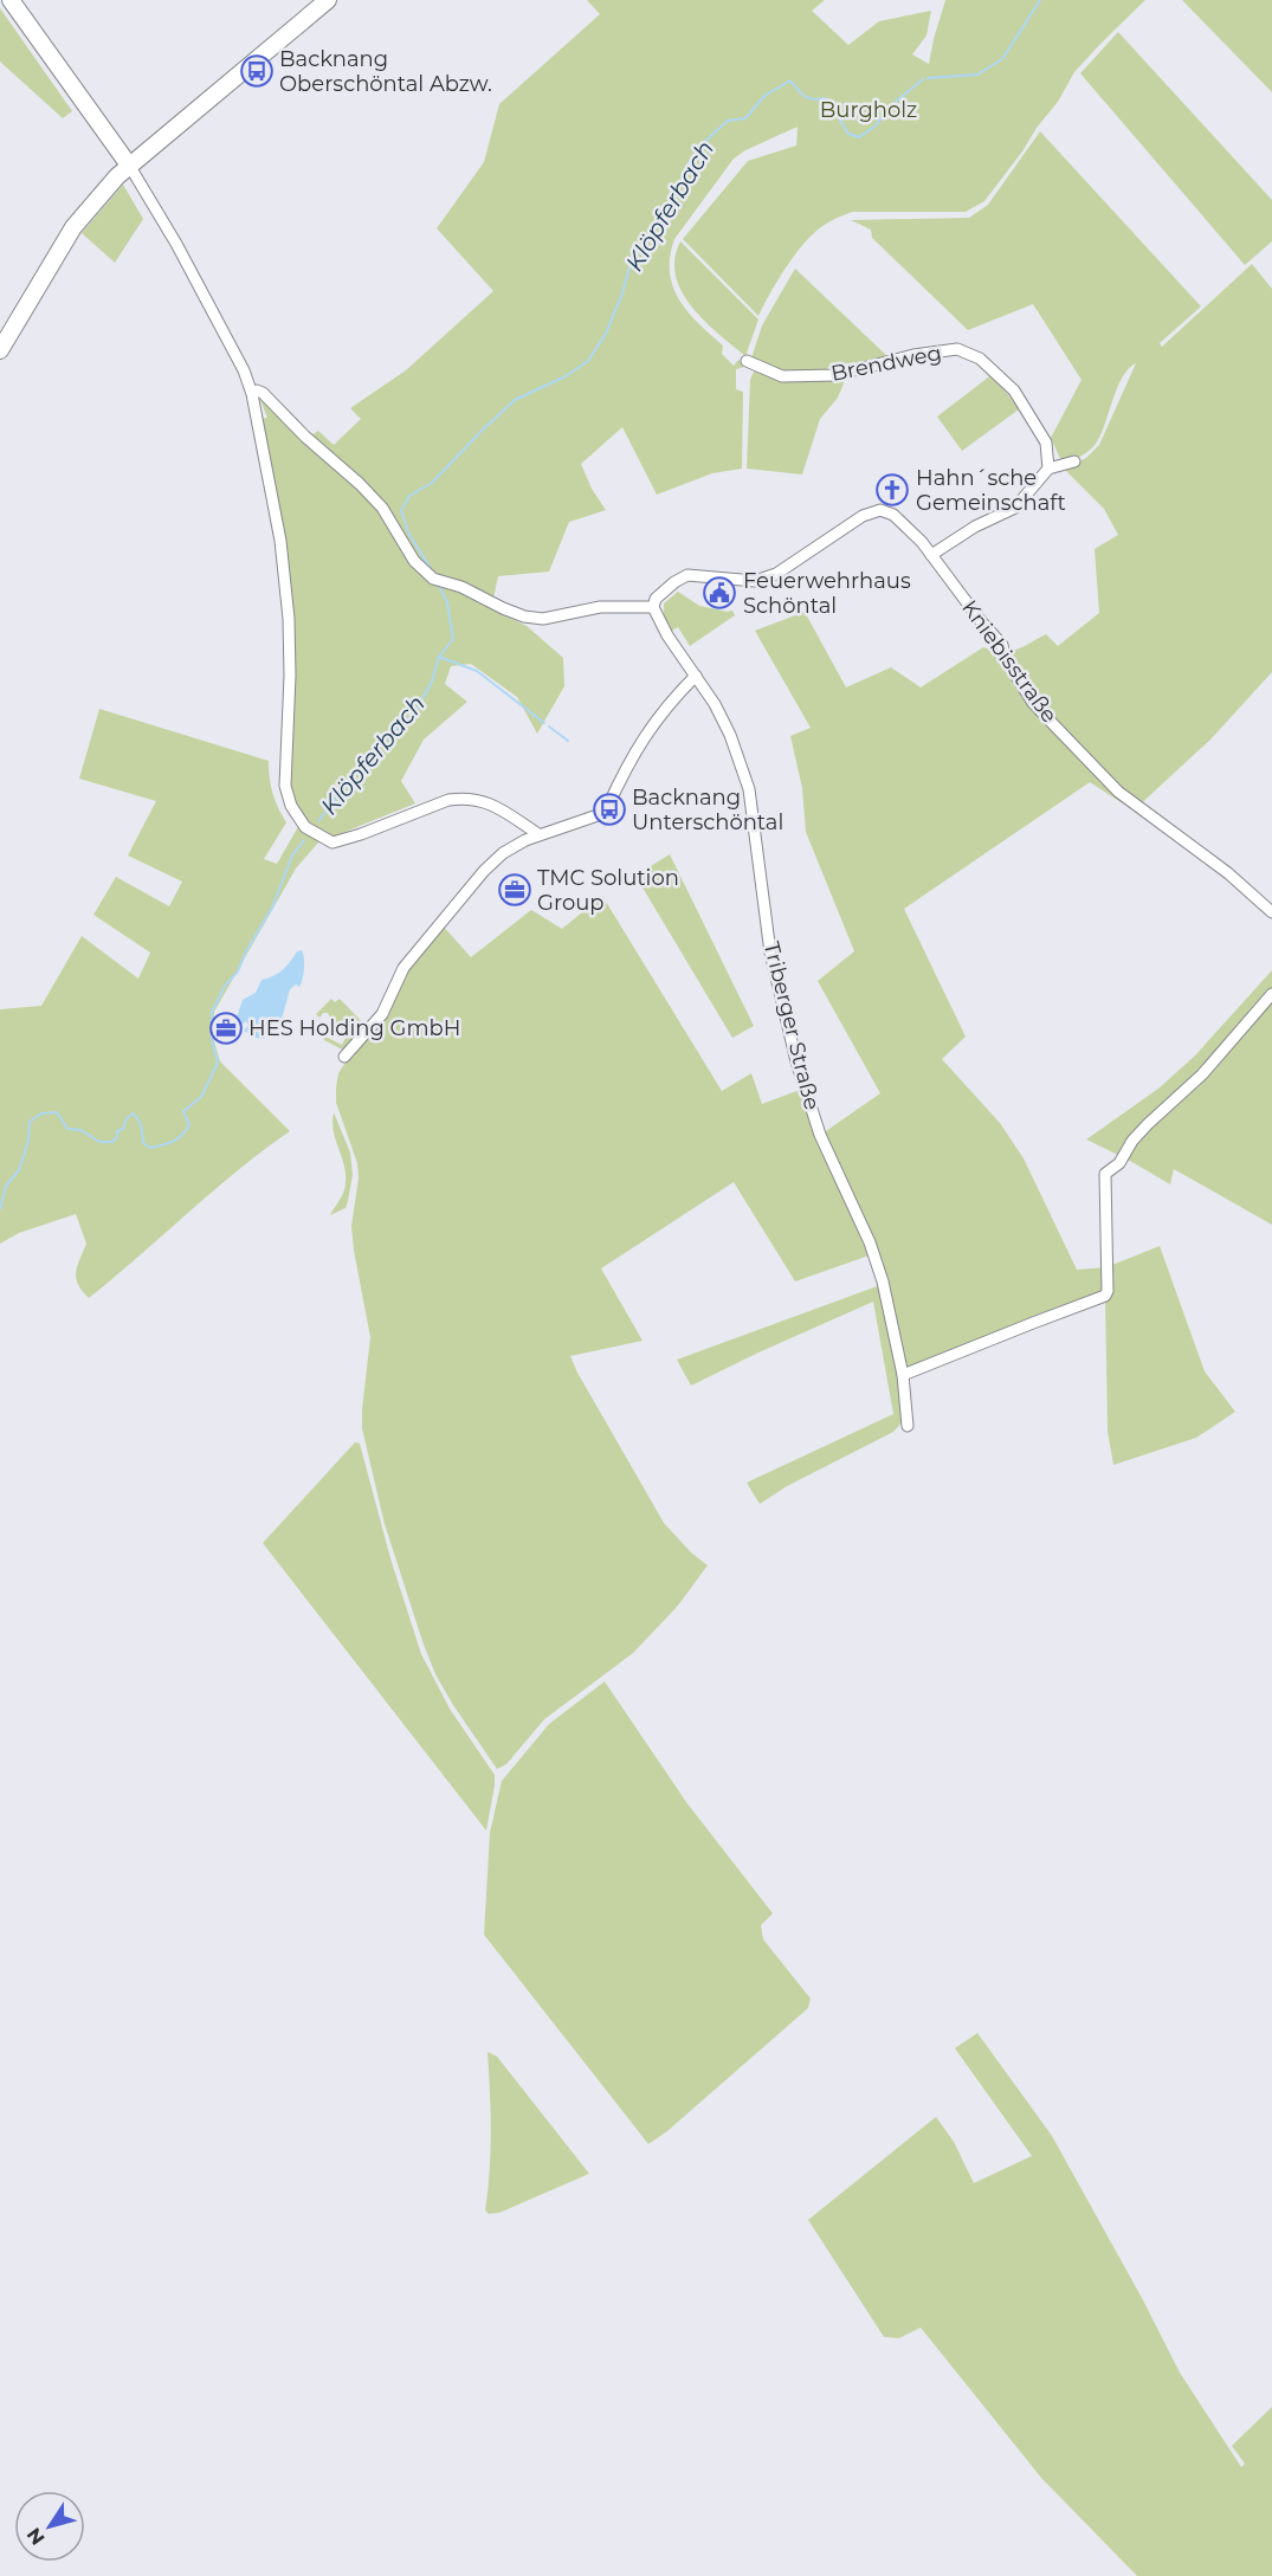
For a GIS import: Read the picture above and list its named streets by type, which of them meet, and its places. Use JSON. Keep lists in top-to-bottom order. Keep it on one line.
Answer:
{"streets":{"street":["Brendweg","Kniebisstraße","Triberger Straße"]},"crossings":[["Kniebisstraße","Triberger Straße"]],"water":["Klöpferbach"],"parks":["Burgholz"],"places":{"bus stop":["Backnang Oberschöntal Abzw.","Backnang Unterschöntal"],"church":["Hahn´sche Gemeinschaft"],"public building":["Feuerwehrhaus Schöntal"],"office":["TMC Solution Group","HES Holding GmbH"]},"north":"bottom left"}
